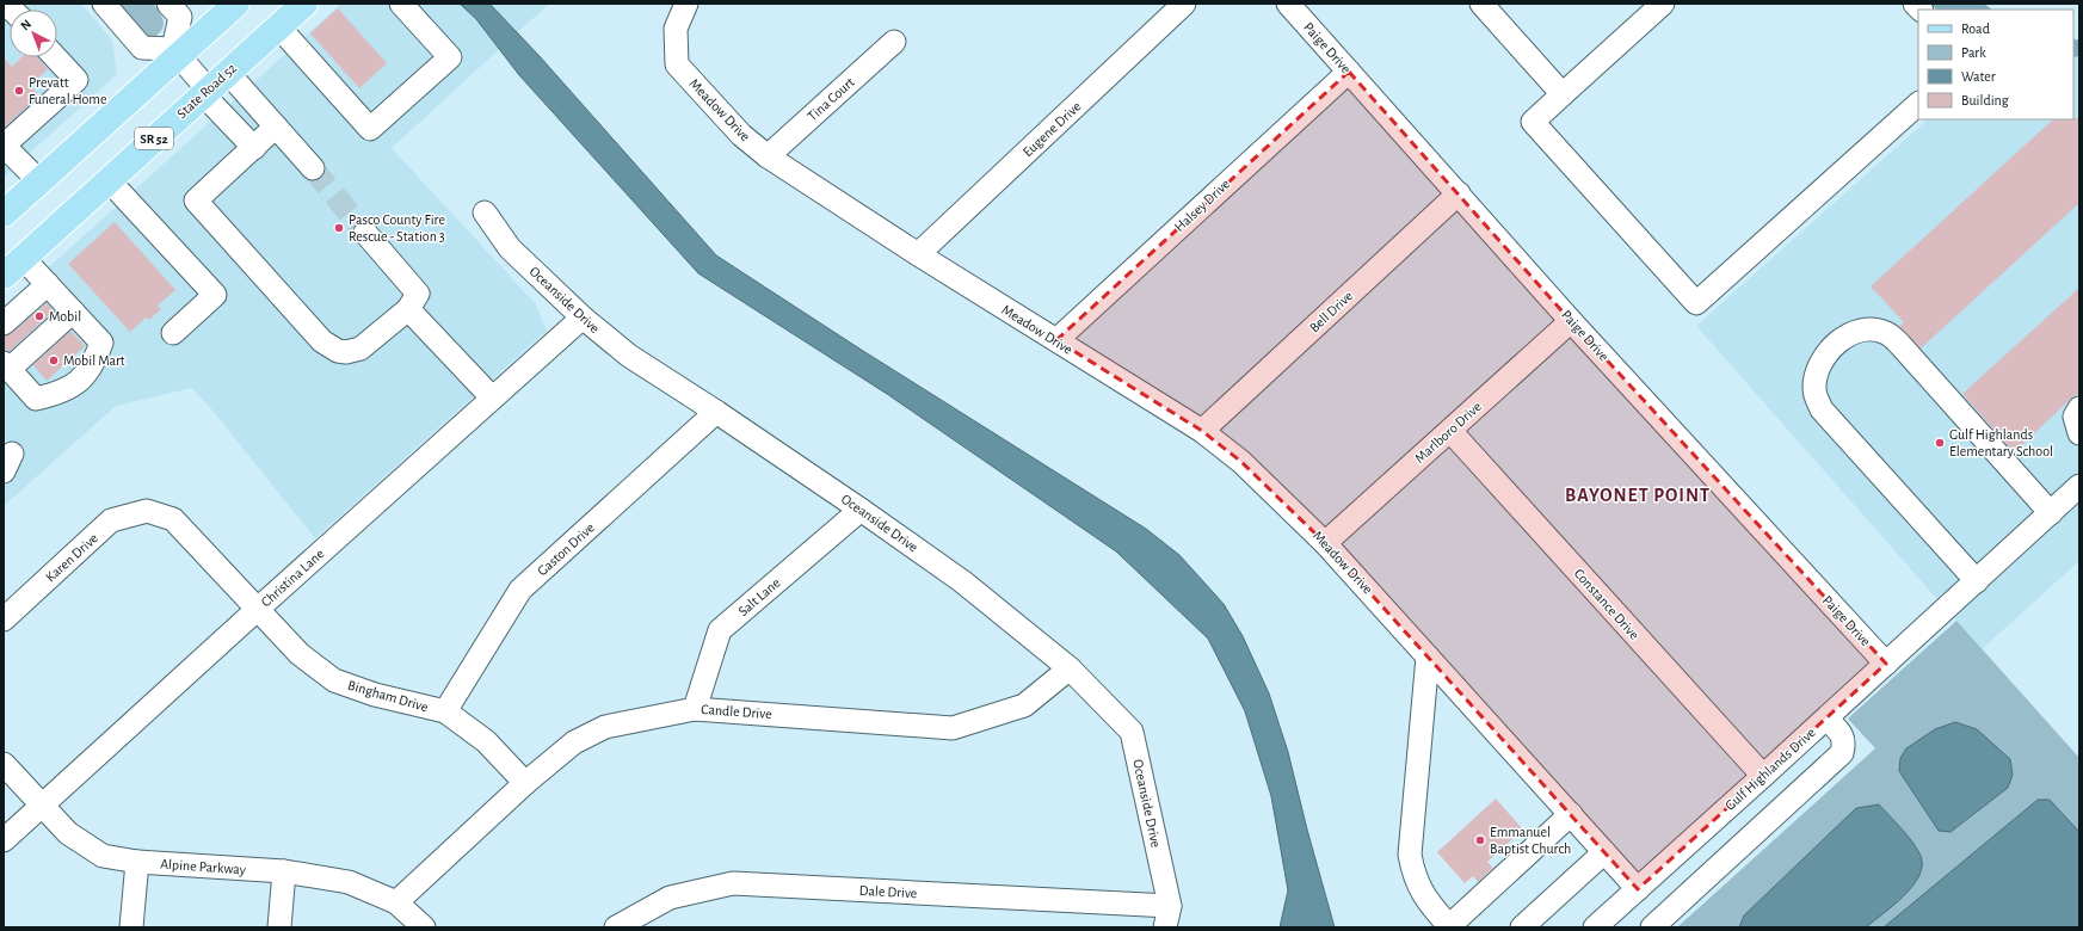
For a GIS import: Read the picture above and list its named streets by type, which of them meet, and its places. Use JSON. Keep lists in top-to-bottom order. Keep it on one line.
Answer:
{"streets":{"main road":["State Road 52","SR 52"],"street":["Paige Drive","Tina Court","Meadow Drive","Eugene Drive","Halsey Drive","Oceanside Drive","Bell Drive","Marlboro Drive","Gaston Drive","Karen Drive","Christina Lane","Salt Lane","Constance Drive","Bingham Drive","Candle Drive","Gulf Highlands Drive","Alpine Parkway","Dale Drive"]},"crossings":[["Paige Drive","Halsey Drive"],["Paige Drive","Bell Drive"],["Paige Drive","Marlboro Drive"],["Paige Drive","Gulf Highlands Drive"],["Tina Court","Meadow Drive"],["Meadow Drive","Eugene Drive"],["Meadow Drive","Halsey Drive"],["Meadow Drive","Bell Drive"],["Meadow Drive","Marlboro Drive"],["Meadow Drive","Gulf Highlands Drive"],["Oceanside Drive","Gaston Drive"],["Oceanside Drive","Christina Lane"],["Oceanside Drive","Salt Lane"],["Oceanside Drive","Candle Drive"],["Oceanside Drive","Dale Drive"],["Marlboro Drive","Constance Drive"],["Gaston Drive","Bingham Drive"],["Karen Drive","Bingham Drive"],["Christina Lane","Bingham Drive"],["Christina Lane","Alpine Parkway"],["Salt Lane","Candle Drive"],["Constance Drive","Gulf Highlands Drive"],["Bingham Drive","Candle Drive"],["Candle Drive","Alpine Parkway"]],"districts":["BAYONET POINT"],"places":["Prevatt Funeral Home","Pasco County Fire Rescue - Station 3","Mobil","Mobil Mart","Gulf Highlands Elementary School","Emmanuel Baptist Church"],"legend":["Road","Park","Water","Building"],"north":"top left"}
